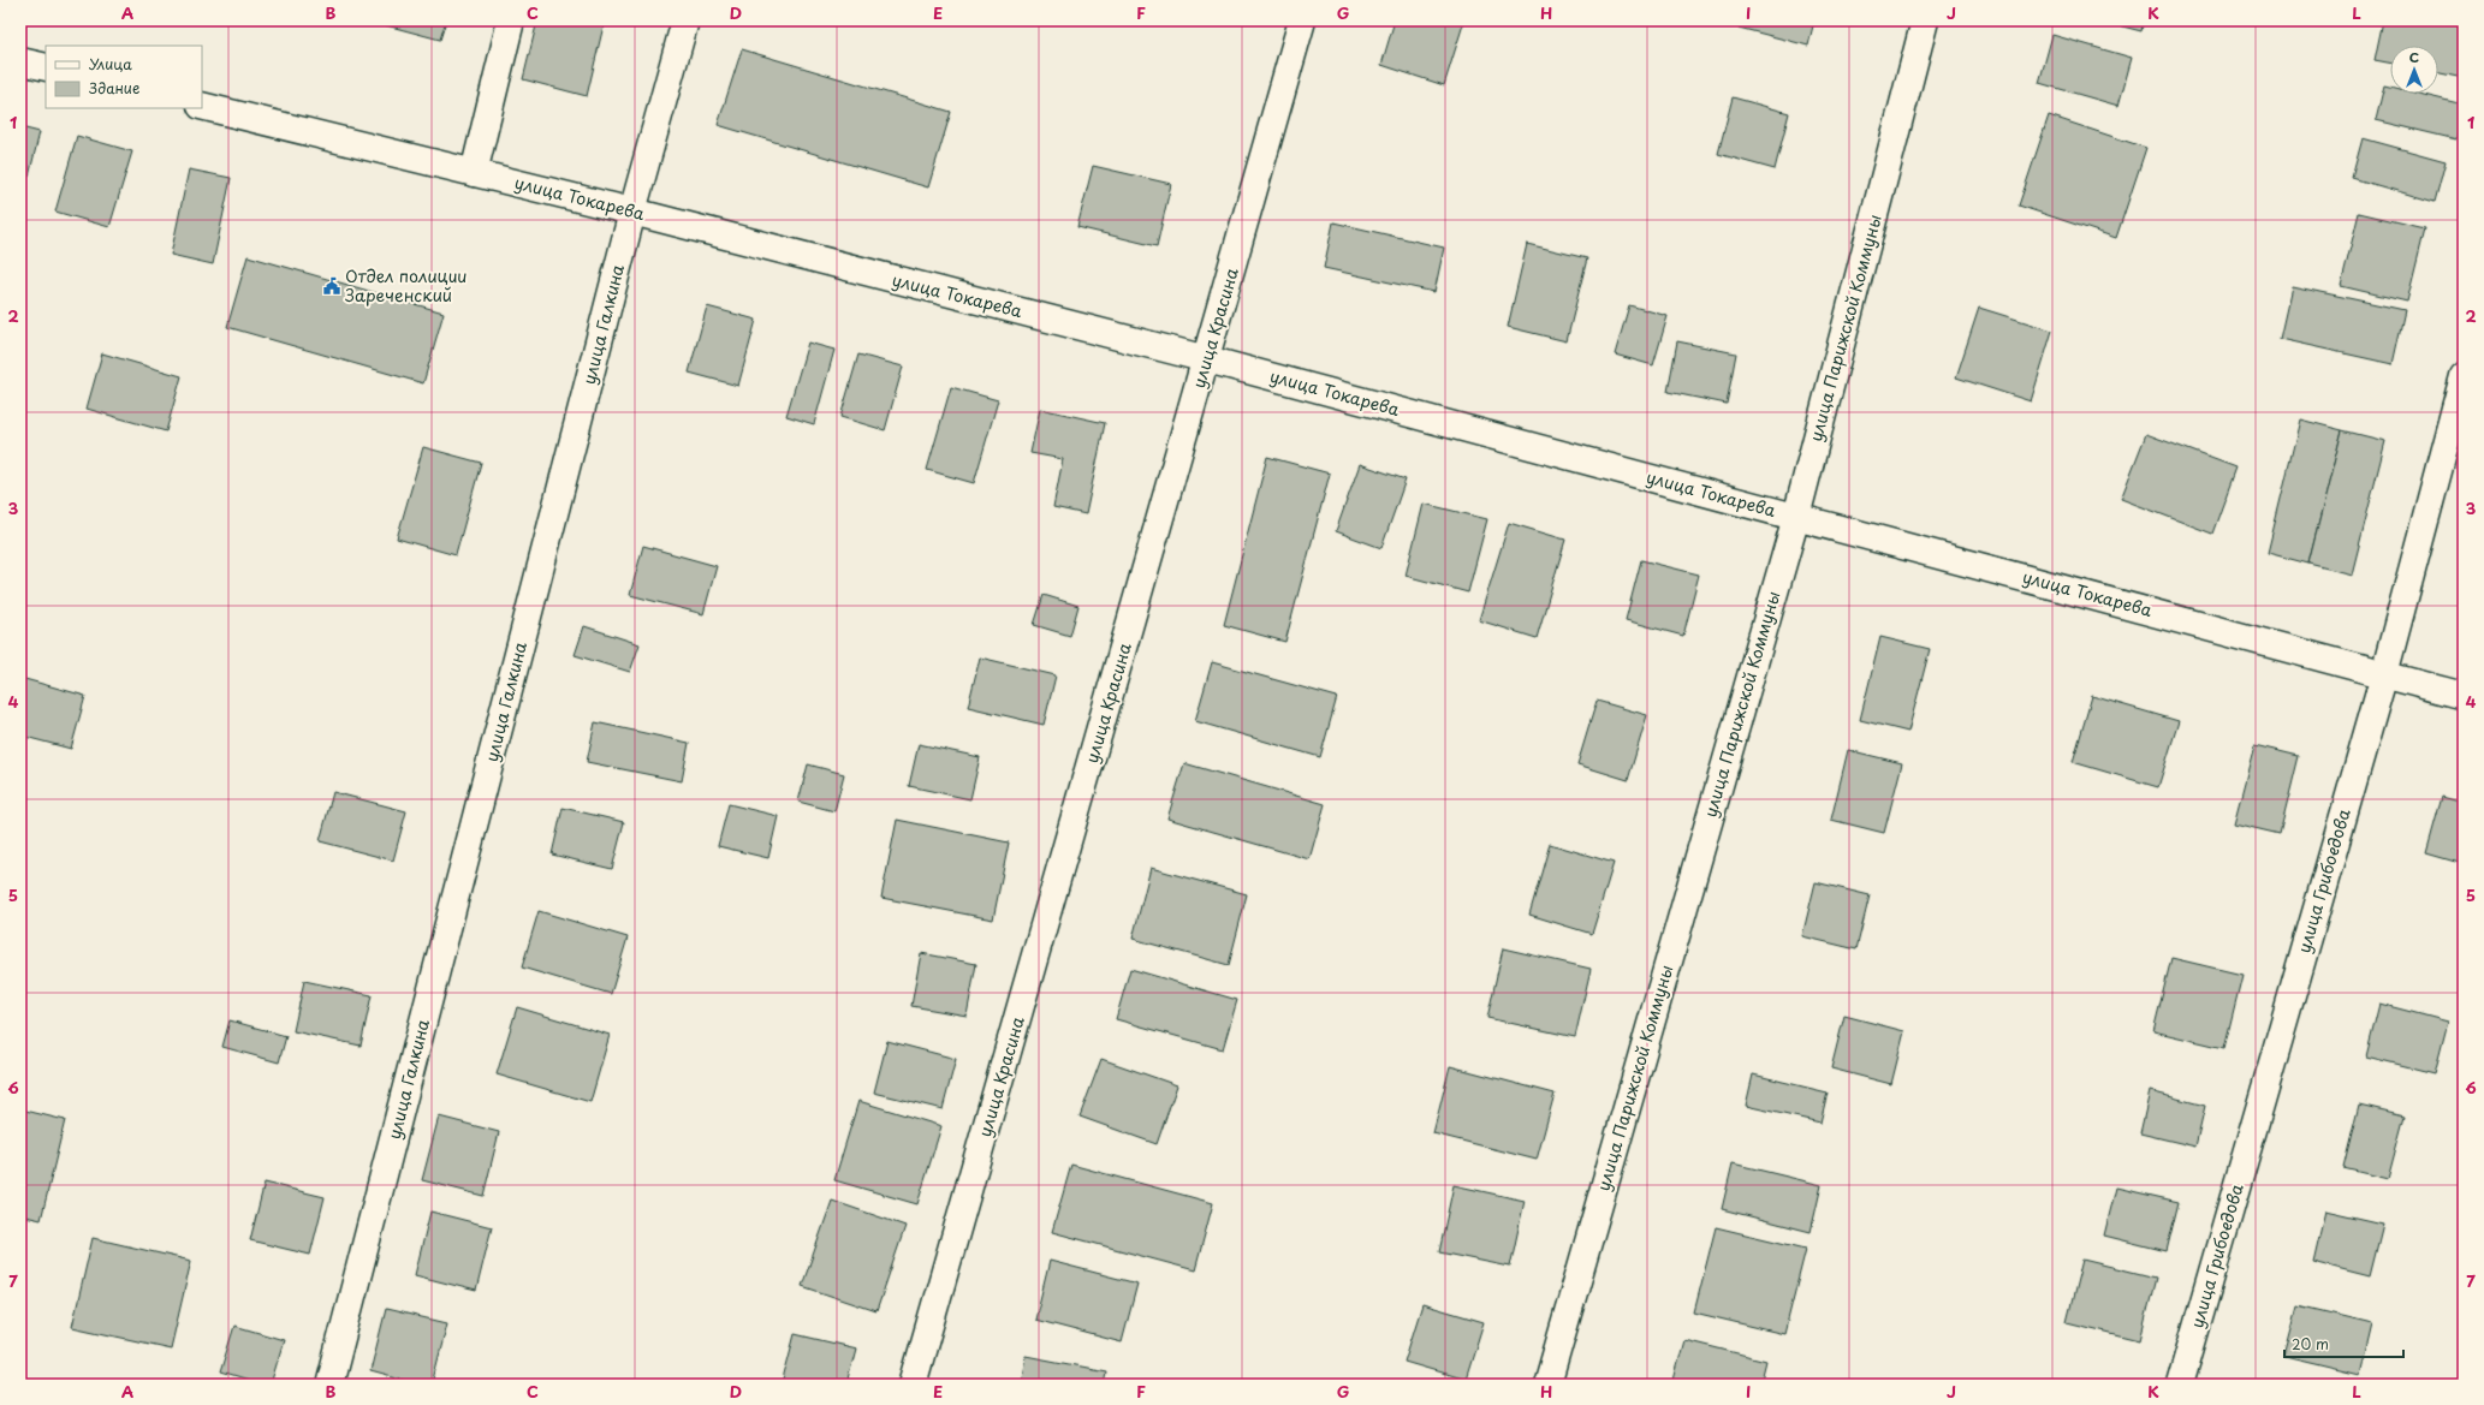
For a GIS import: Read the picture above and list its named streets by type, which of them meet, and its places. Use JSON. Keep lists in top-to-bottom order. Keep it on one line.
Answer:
{"streets":{"street":["улица Токарева","улица Галкина","улица Красина","улица Парижской Коммуны","улица Грибоедова"]},"crossings":[["улица Токарева","улица Галкина"],["улица Токарева","улица Красина"],["улица Токарева","улица Парижской Коммуны"],["улица Токарева","улица Грибоедова"]],"places":{"public building":["Отдел полиции Зареченский"]},"legend":["Улица","Здание"],"scale_bar":"20 m","north":"top","grid":{"columns":["A","B","C","D","E","F","G","H","I","J","K","L"],"rows":["1","2","3","4","5","6","7"]}}
